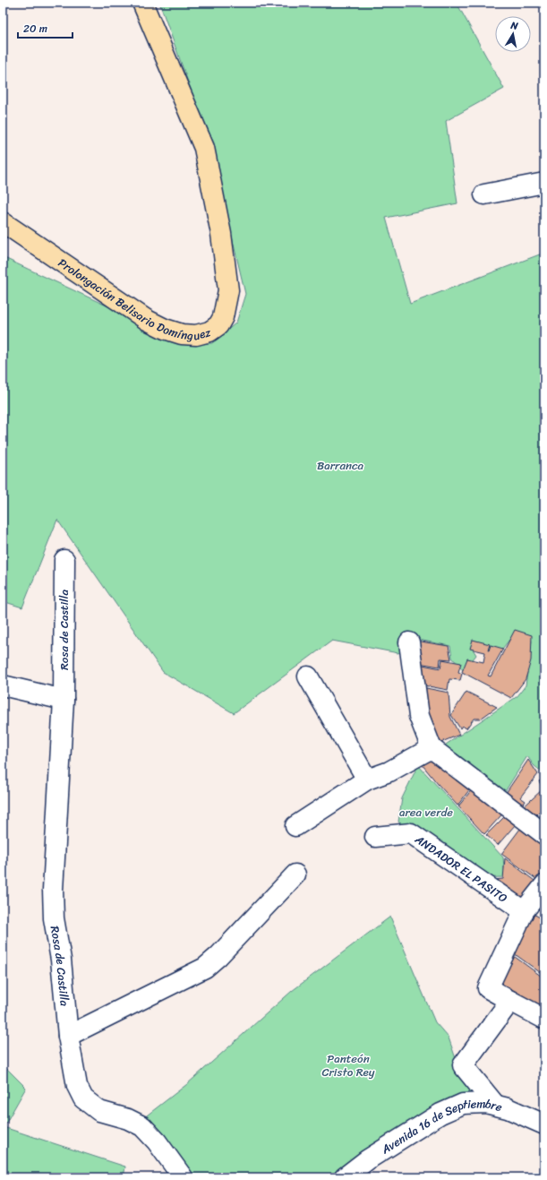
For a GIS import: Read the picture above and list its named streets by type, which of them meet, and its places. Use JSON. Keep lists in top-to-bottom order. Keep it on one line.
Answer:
{"streets":{"main road":["Prolongación Belisario Domínguez"],"street":["Rosa de Castilla","ANDADOR EL PASITO","Avenida 16 de Septiembre"]},"parks":["Barranca","area verde","Panteón Cristo Rey"],"scale_bar":"20 m","north":"top"}
